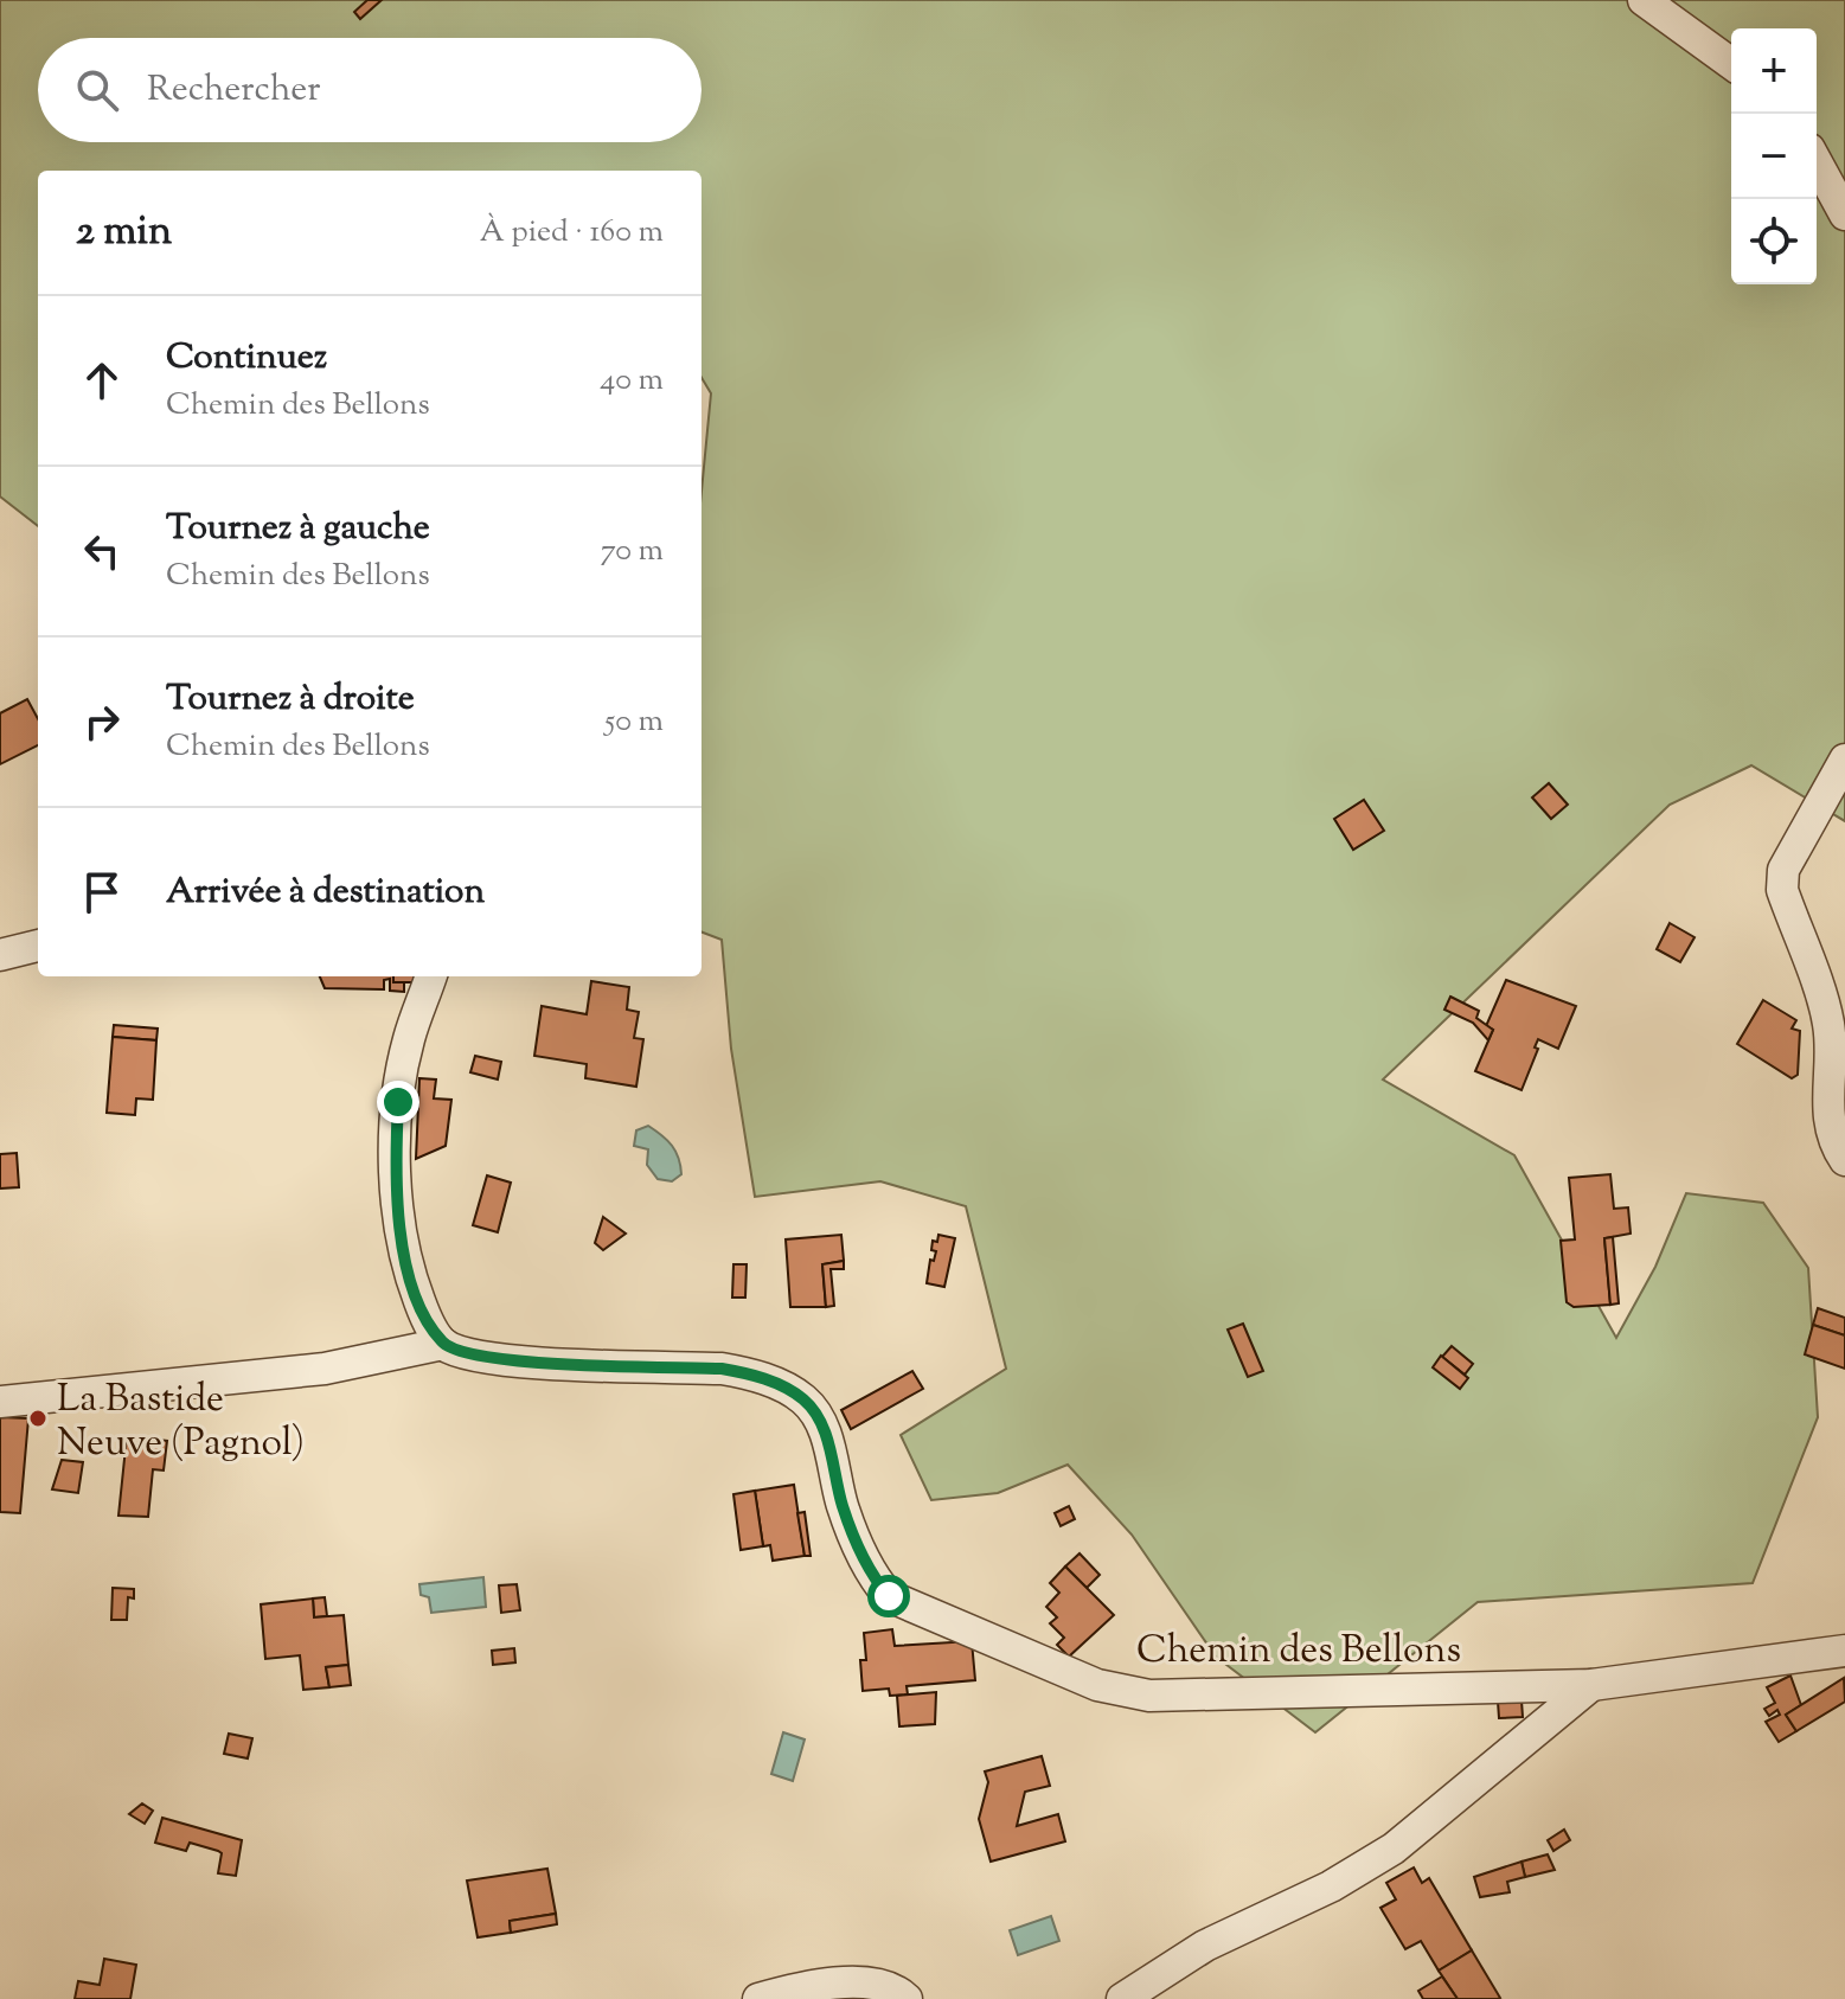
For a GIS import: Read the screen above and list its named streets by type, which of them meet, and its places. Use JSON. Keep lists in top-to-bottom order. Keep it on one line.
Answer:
{"streets":{"street":["Chemin des Bellons"]},"places":["La Bastide Neuve (Pagnol)"],"page":{"map_buttons":["+","−"],"search":"Rechercher","heading":["2 min","À pied · 160 m"],"list":[["Continuez","Chemin des Bellons","40 m"],["Tournez à gauche","Chemin des Bellons","70 m"],["Tournez à droite","Chemin des Bellons","50 m"],"Arrivée à destination"]}}
